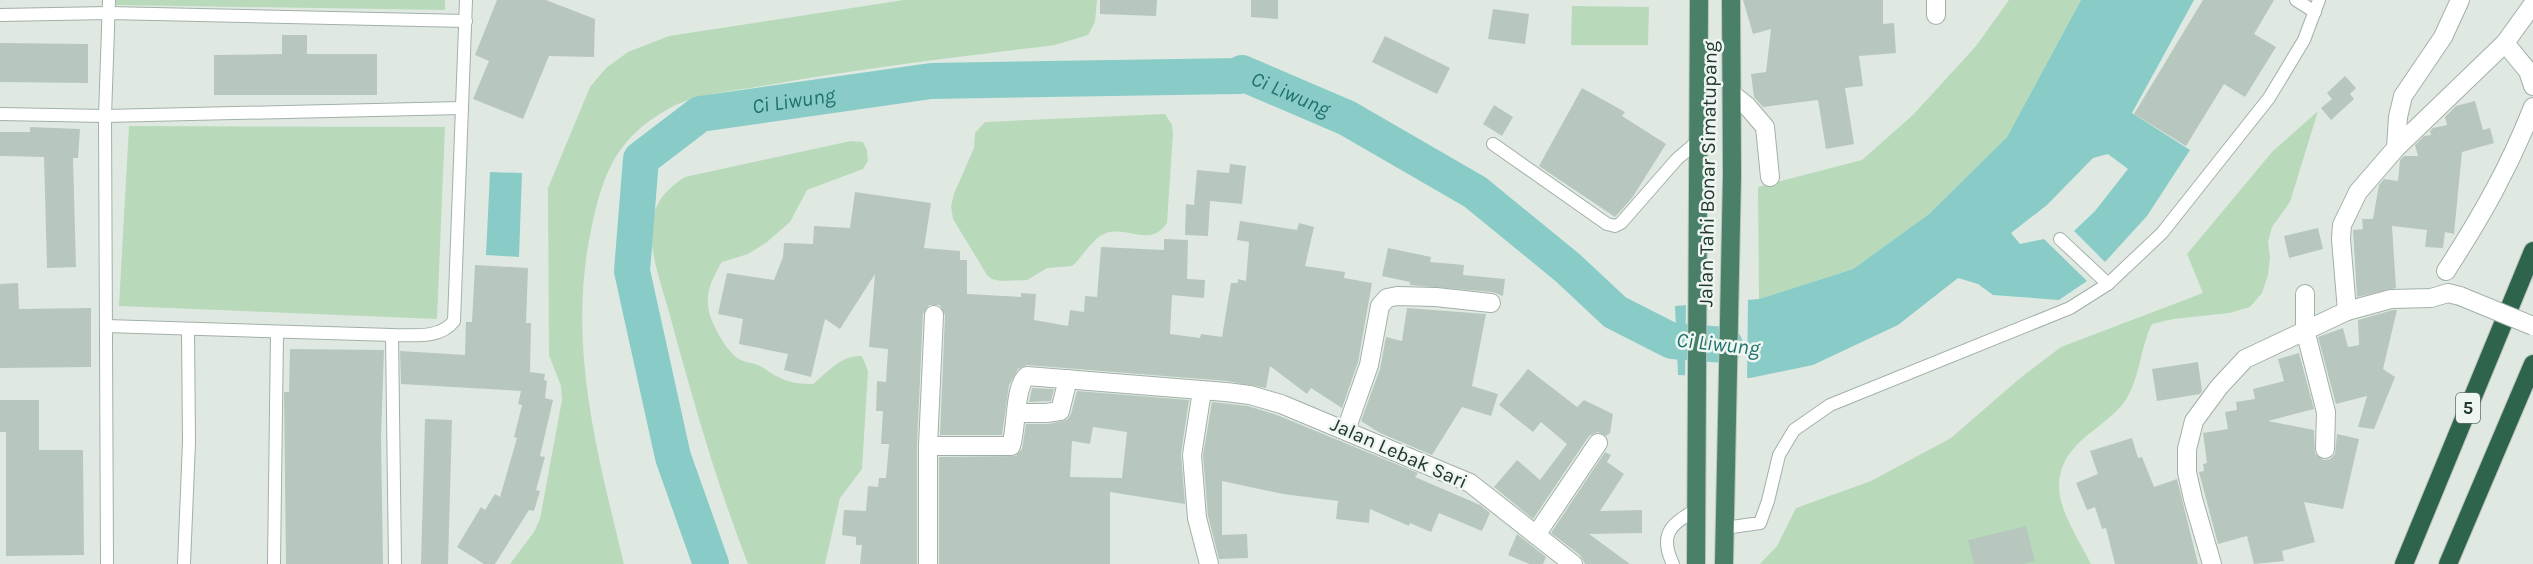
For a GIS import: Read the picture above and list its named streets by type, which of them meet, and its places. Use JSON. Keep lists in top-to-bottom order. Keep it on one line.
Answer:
{"streets":{"highway":["Jalan Tahi Bonar Simatupang","5"],"street":["Jalan Lebak Sari"]},"water":["Ci Liwung"]}
